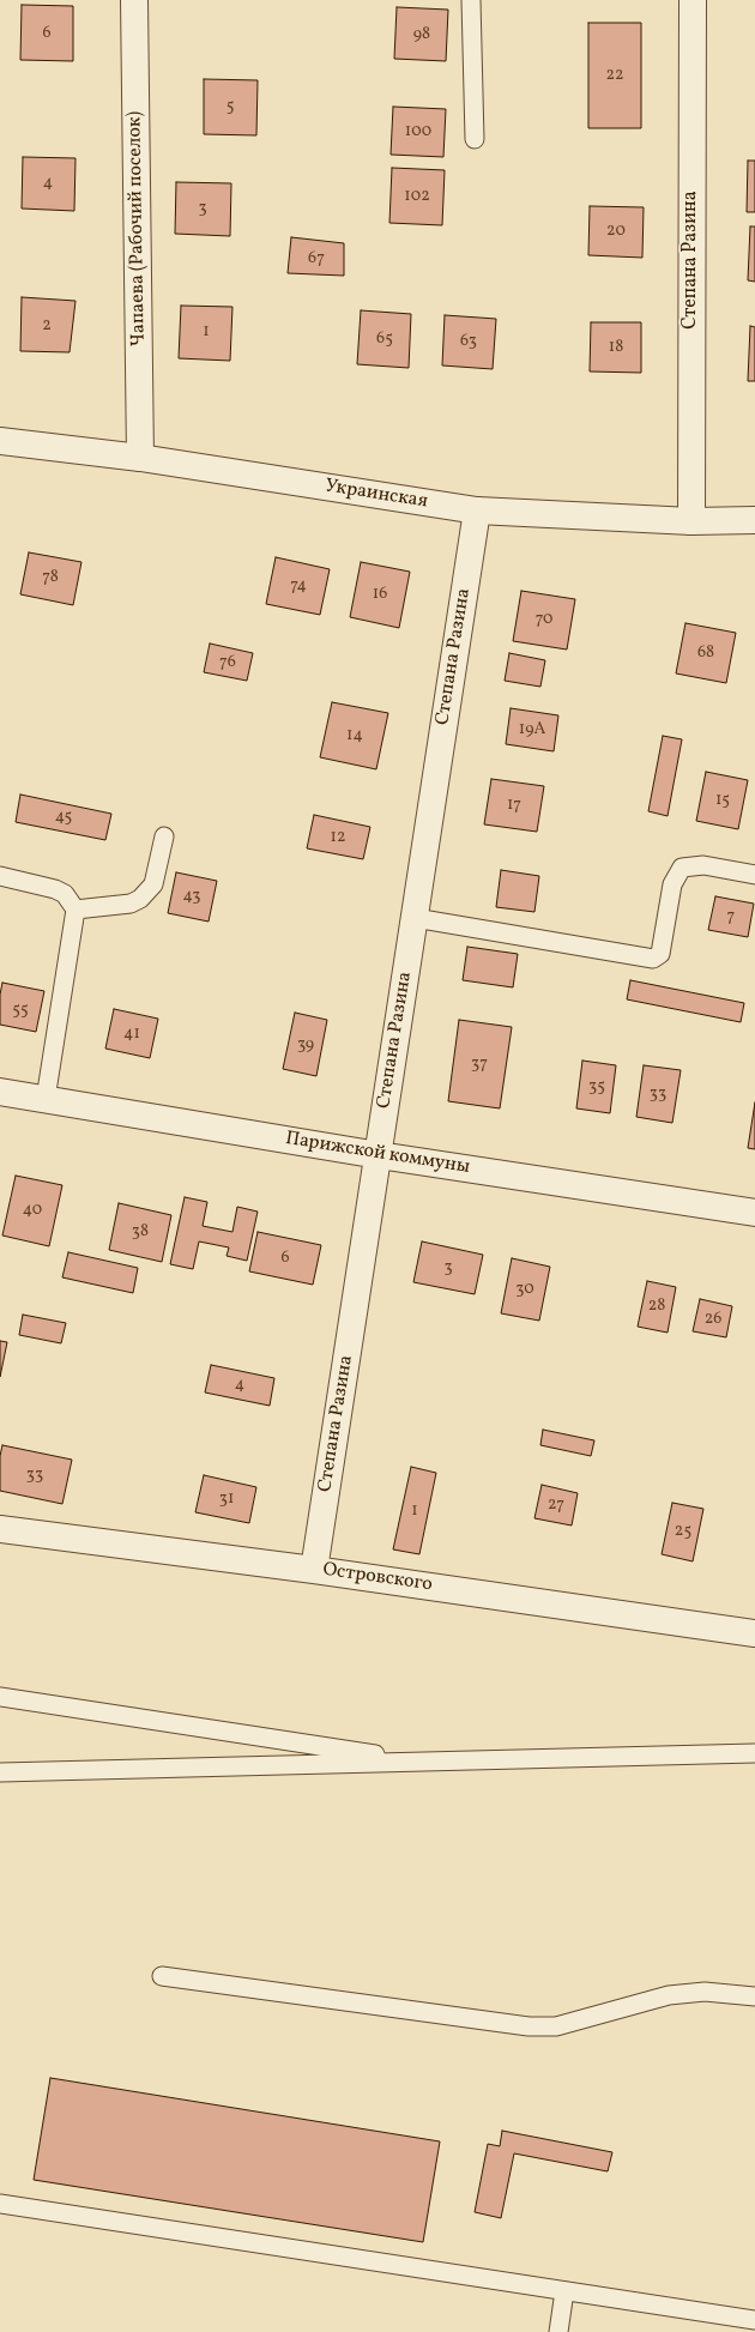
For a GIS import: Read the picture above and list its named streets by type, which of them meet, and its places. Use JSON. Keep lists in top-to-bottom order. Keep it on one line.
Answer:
{"streets":{"street":["Чапаева (Рабочий поселок)","Степана Разина","Украинская","Парижской коммуны","Островского"]},"crossings":[["Чапаева (Рабочий поселок)","Украинская"],["Степана Разина","Украинская"],["Степана Разина","Парижской коммуны"],["Степана Разина","Островского"]],"house_numbers":["6","98","22","5","100","4","102","3","20","67","2","1","65","63","18","78","74","16","70","68","76","19А","14","15","17","45","12","43","7","55","41","39","37","35","33","40","38","6","3","30","28","26","4","33","31","27","1","25"]}
